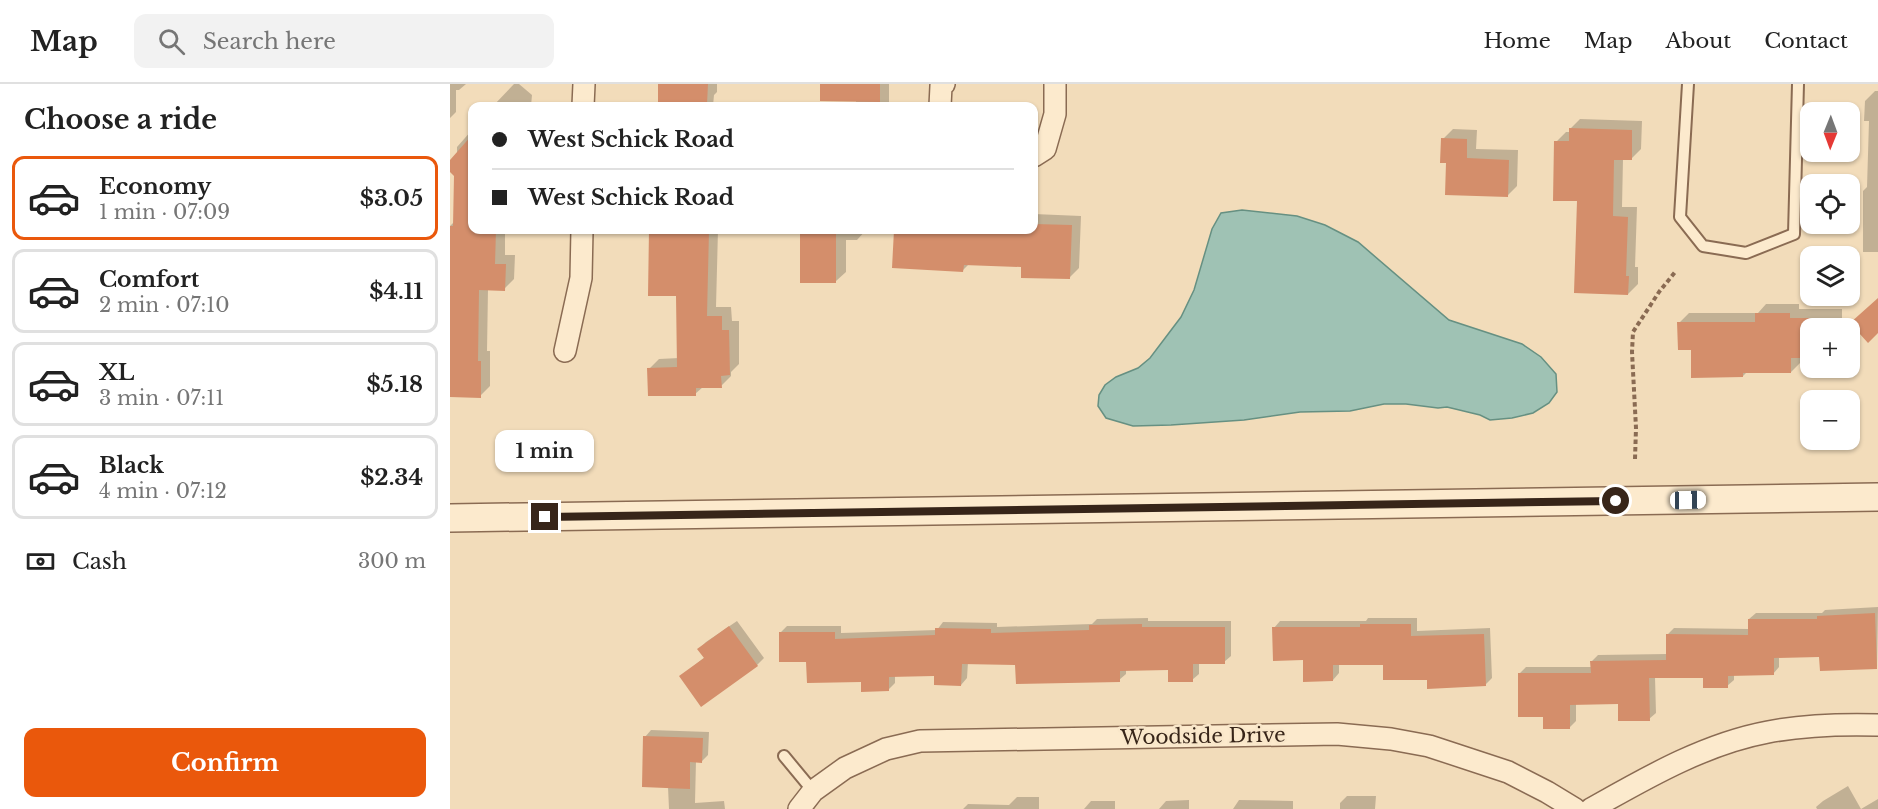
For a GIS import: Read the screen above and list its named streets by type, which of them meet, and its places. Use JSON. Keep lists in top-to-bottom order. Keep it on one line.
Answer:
{"streets":{"street":["Woodside Drive"]},"north":"bottom","page":{"header":"Map","search":"Search here","nav":["Home","Map","About","Contact"],"heading":"Choose a ride","map_buttons":["+","−"],"banner":["West Schick Road","West Schick Road"],"list":[{"name":"Economy","note":"1 min · 07:09","value":"$3.05"},{"name":"Comfort","note":"2 min · 07:10","value":"$4.11"},{"name":"XL","note":"3 min · 07:11","value":"$5.18"},{"name":"Black","note":"4 min · 07:12","value":"$2.34"}],"bubble":"1 min","pay":["Cash","300 m"],"buttons":"Confirm"}}
